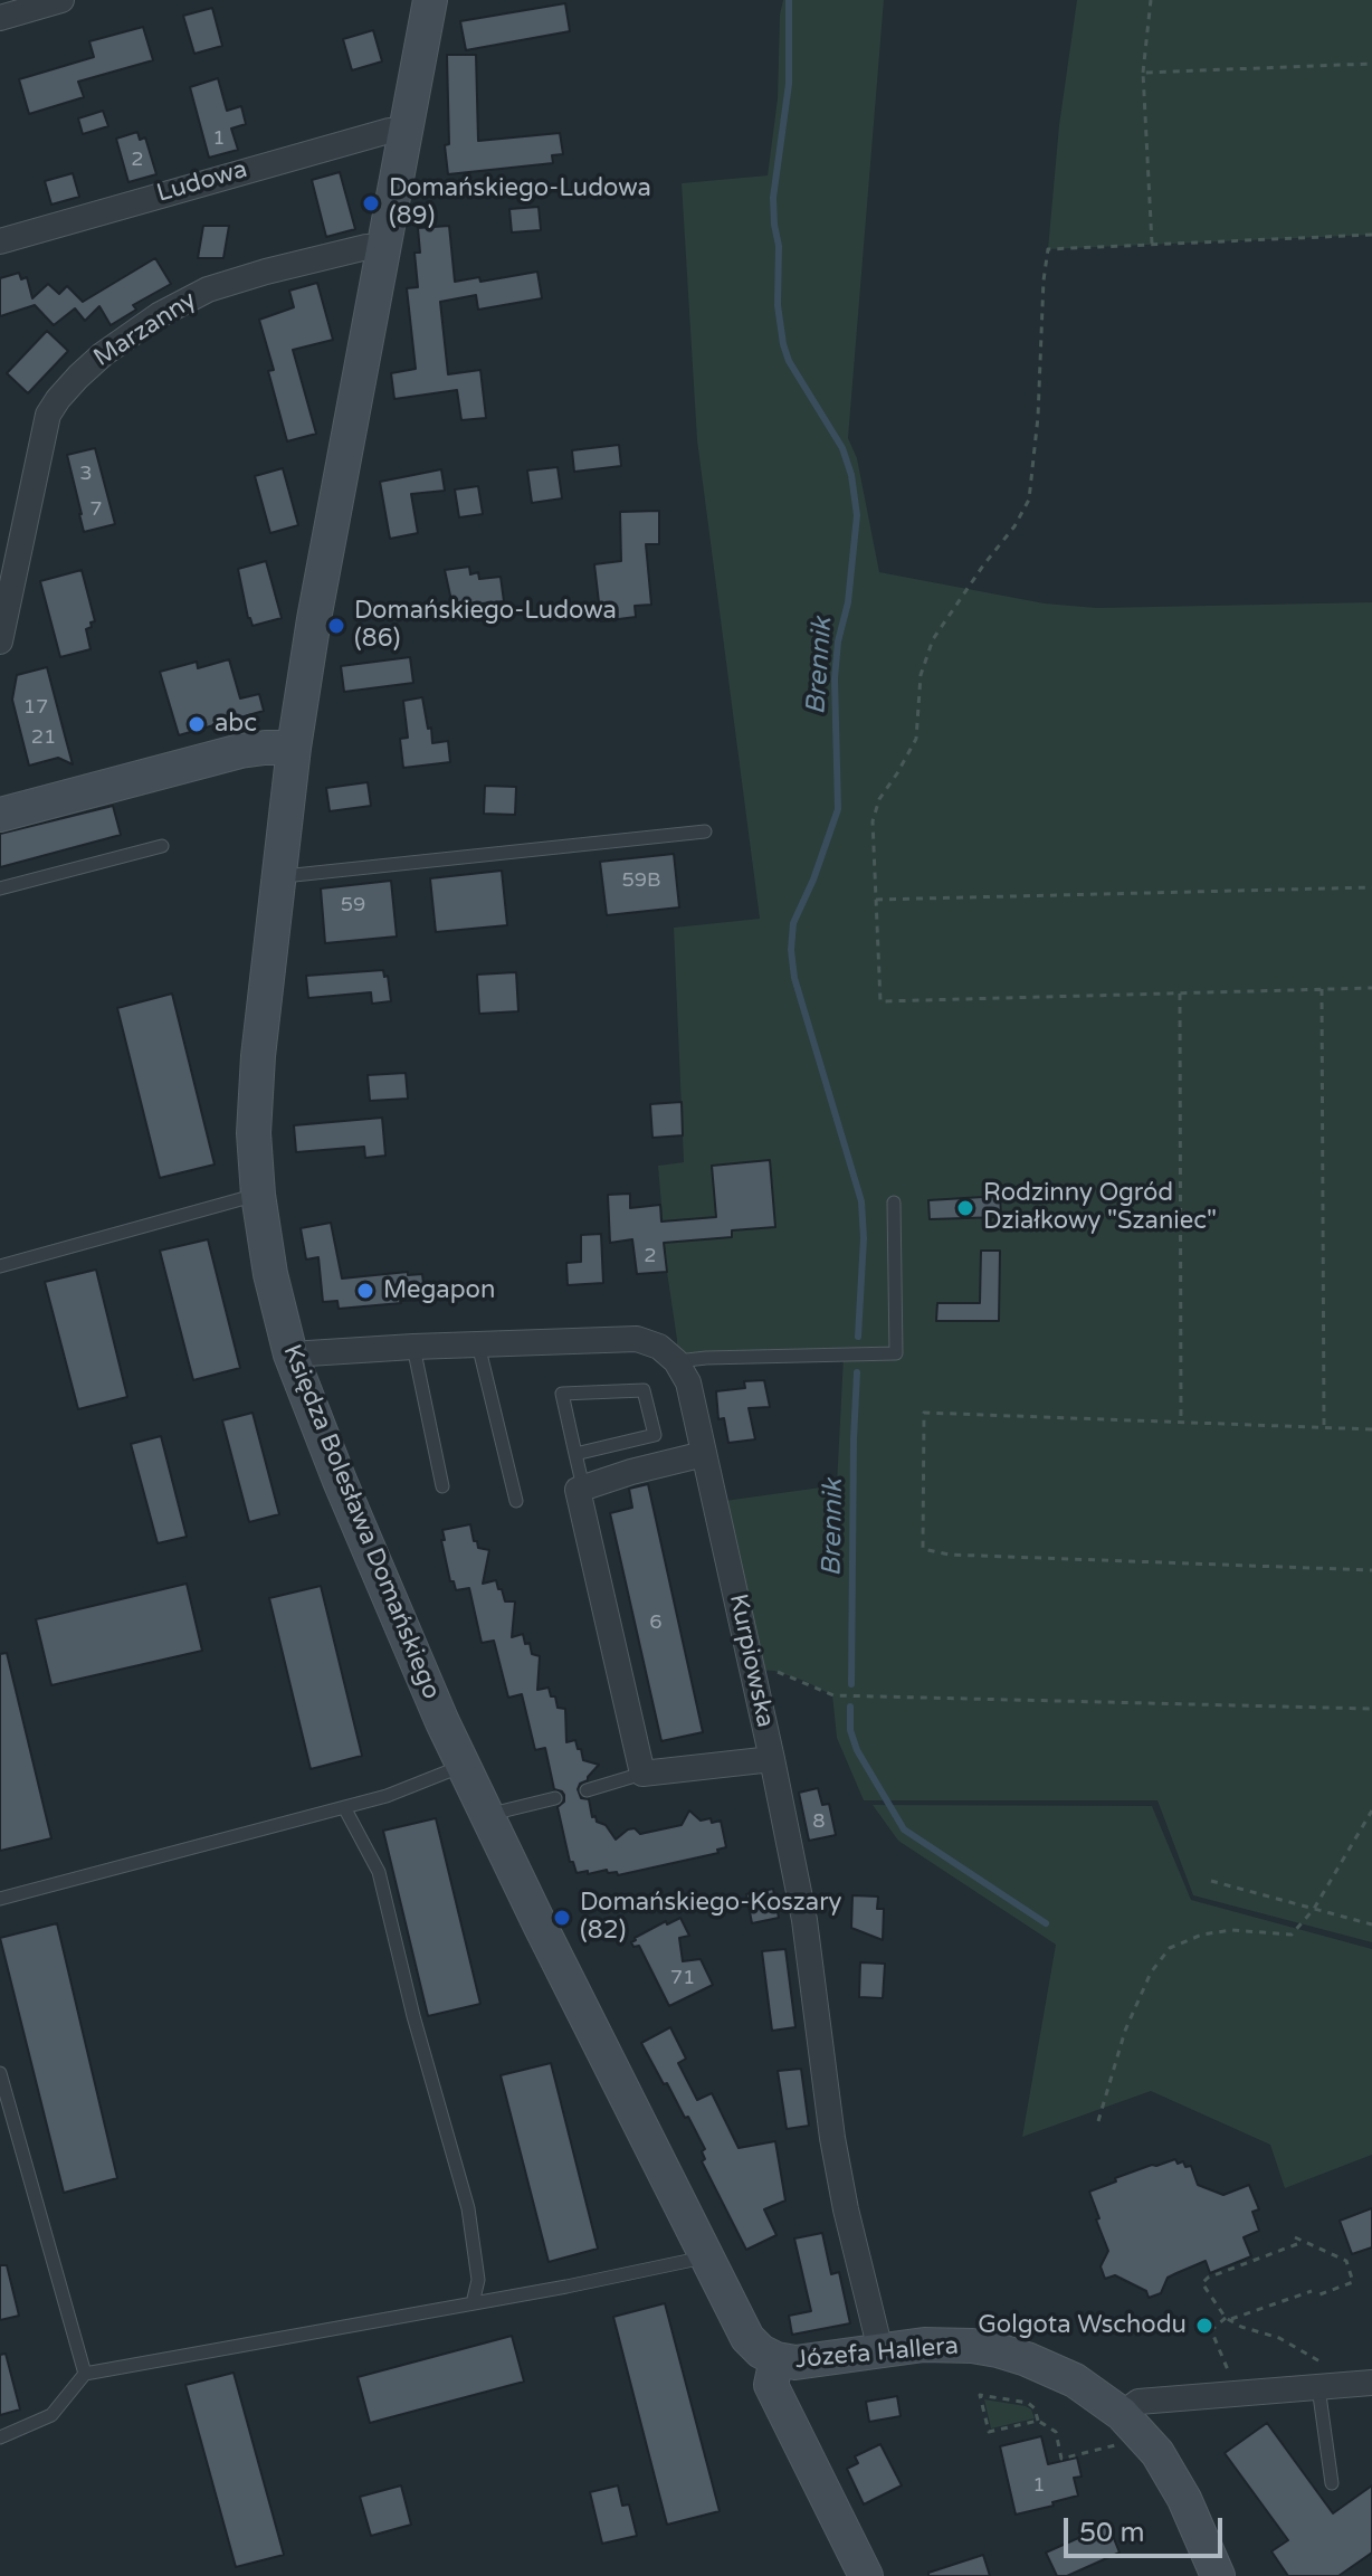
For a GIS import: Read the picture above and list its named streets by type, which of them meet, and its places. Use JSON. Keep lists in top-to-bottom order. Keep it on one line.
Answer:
{"streets":{"main road":["Księdza Bolesława Domańskiego","Józefa Hallera"],"street":["Ludowa","Marzanny","Kurpiowska"]},"crossings":[["Ludowa","Księdza Bolesława Domańskiego"],["Marzanny","Księdza Bolesława Domańskiego"],["Księdza Bolesława Domańskiego","Józefa Hallera"],["Kurpiowska","Józefa Hallera"]],"water":["Brennik"],"places":["Domańskiego-Ludowa (89)","Domańskiego-Ludowa (86)","abc","Rodzinny Ogród Działkowy \"Szaniec\"","Megapon","Domańskiego-Koszary (82)","Golgota Wschodu"],"house_numbers":["1","2","3","7","17","21","59B","59","2","6","8","71","1"],"scale_bar":"50 m"}
